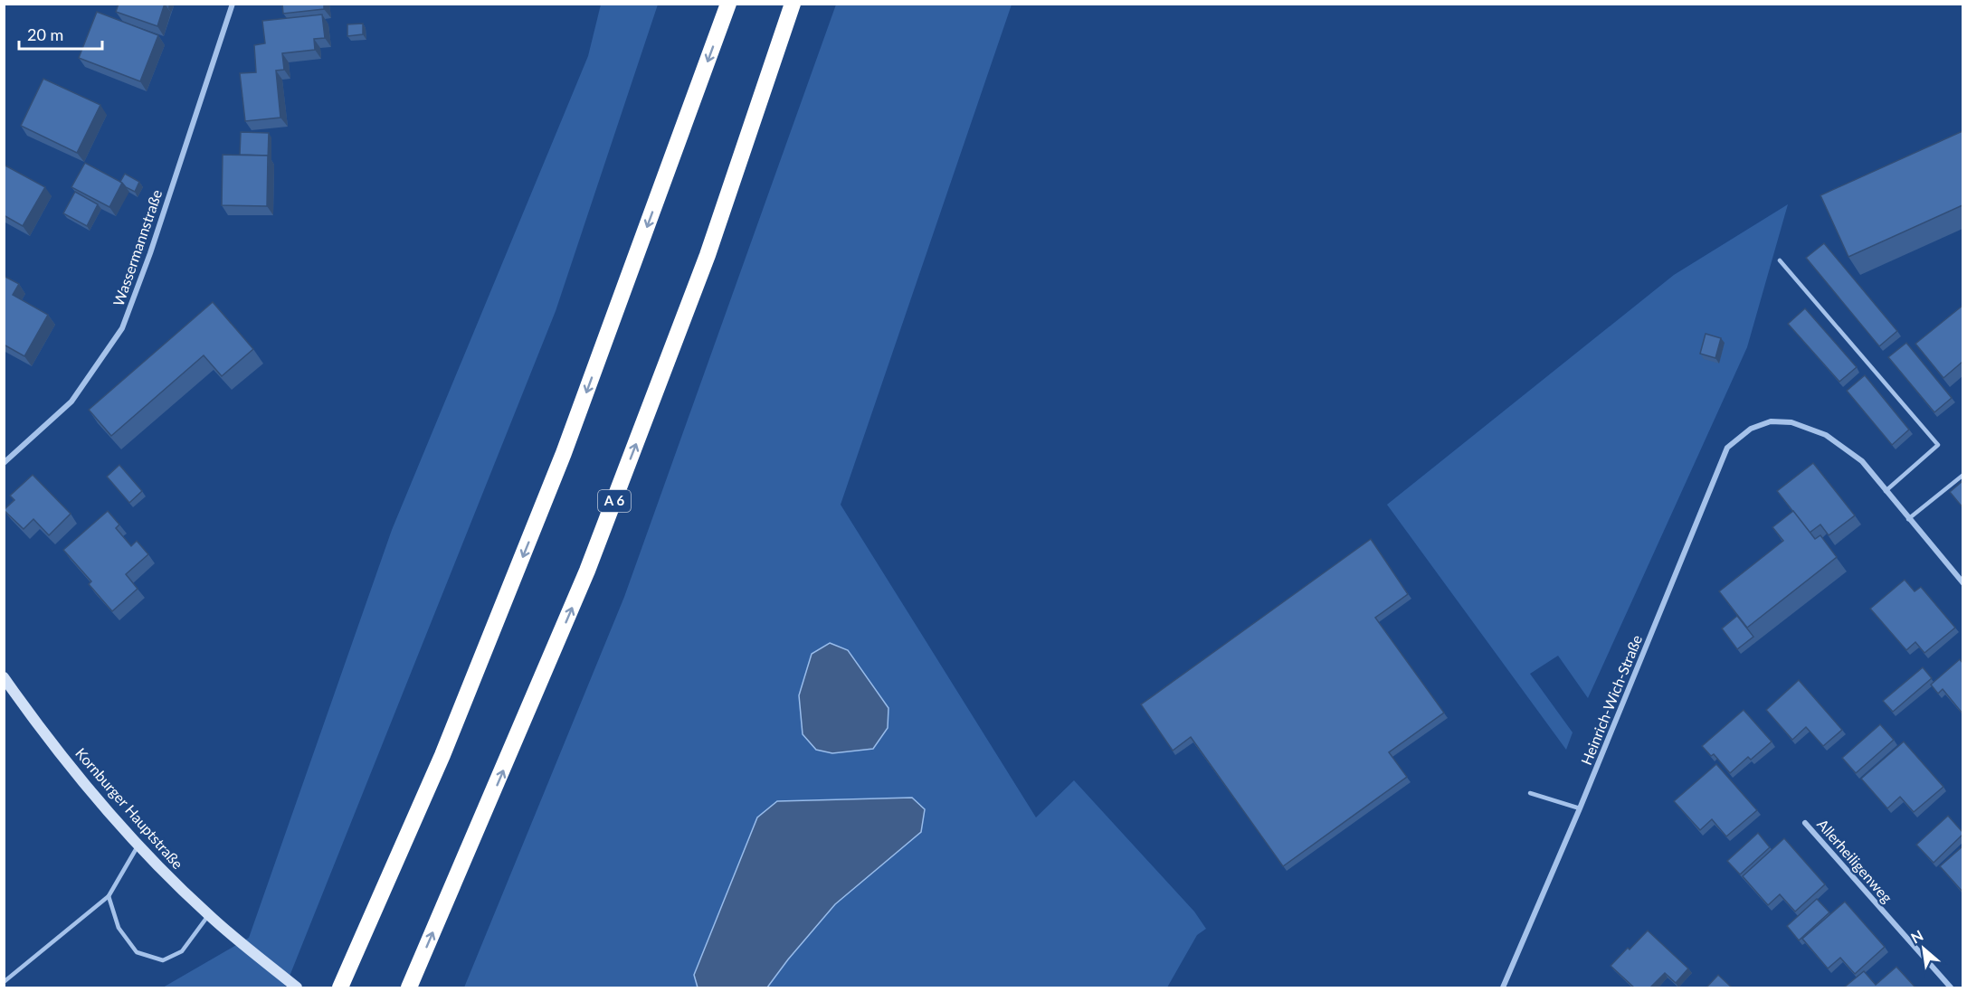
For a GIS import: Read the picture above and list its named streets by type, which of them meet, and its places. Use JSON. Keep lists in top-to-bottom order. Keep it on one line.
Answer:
{"streets":{"highway":["A 6"],"main road":["Kornburger Hauptstraße"],"street":["Wassermannstraße","Heinrich-Wich-Straße","Allerheiligenweg"]},"scale_bar":"20 m","north":"top left"}
